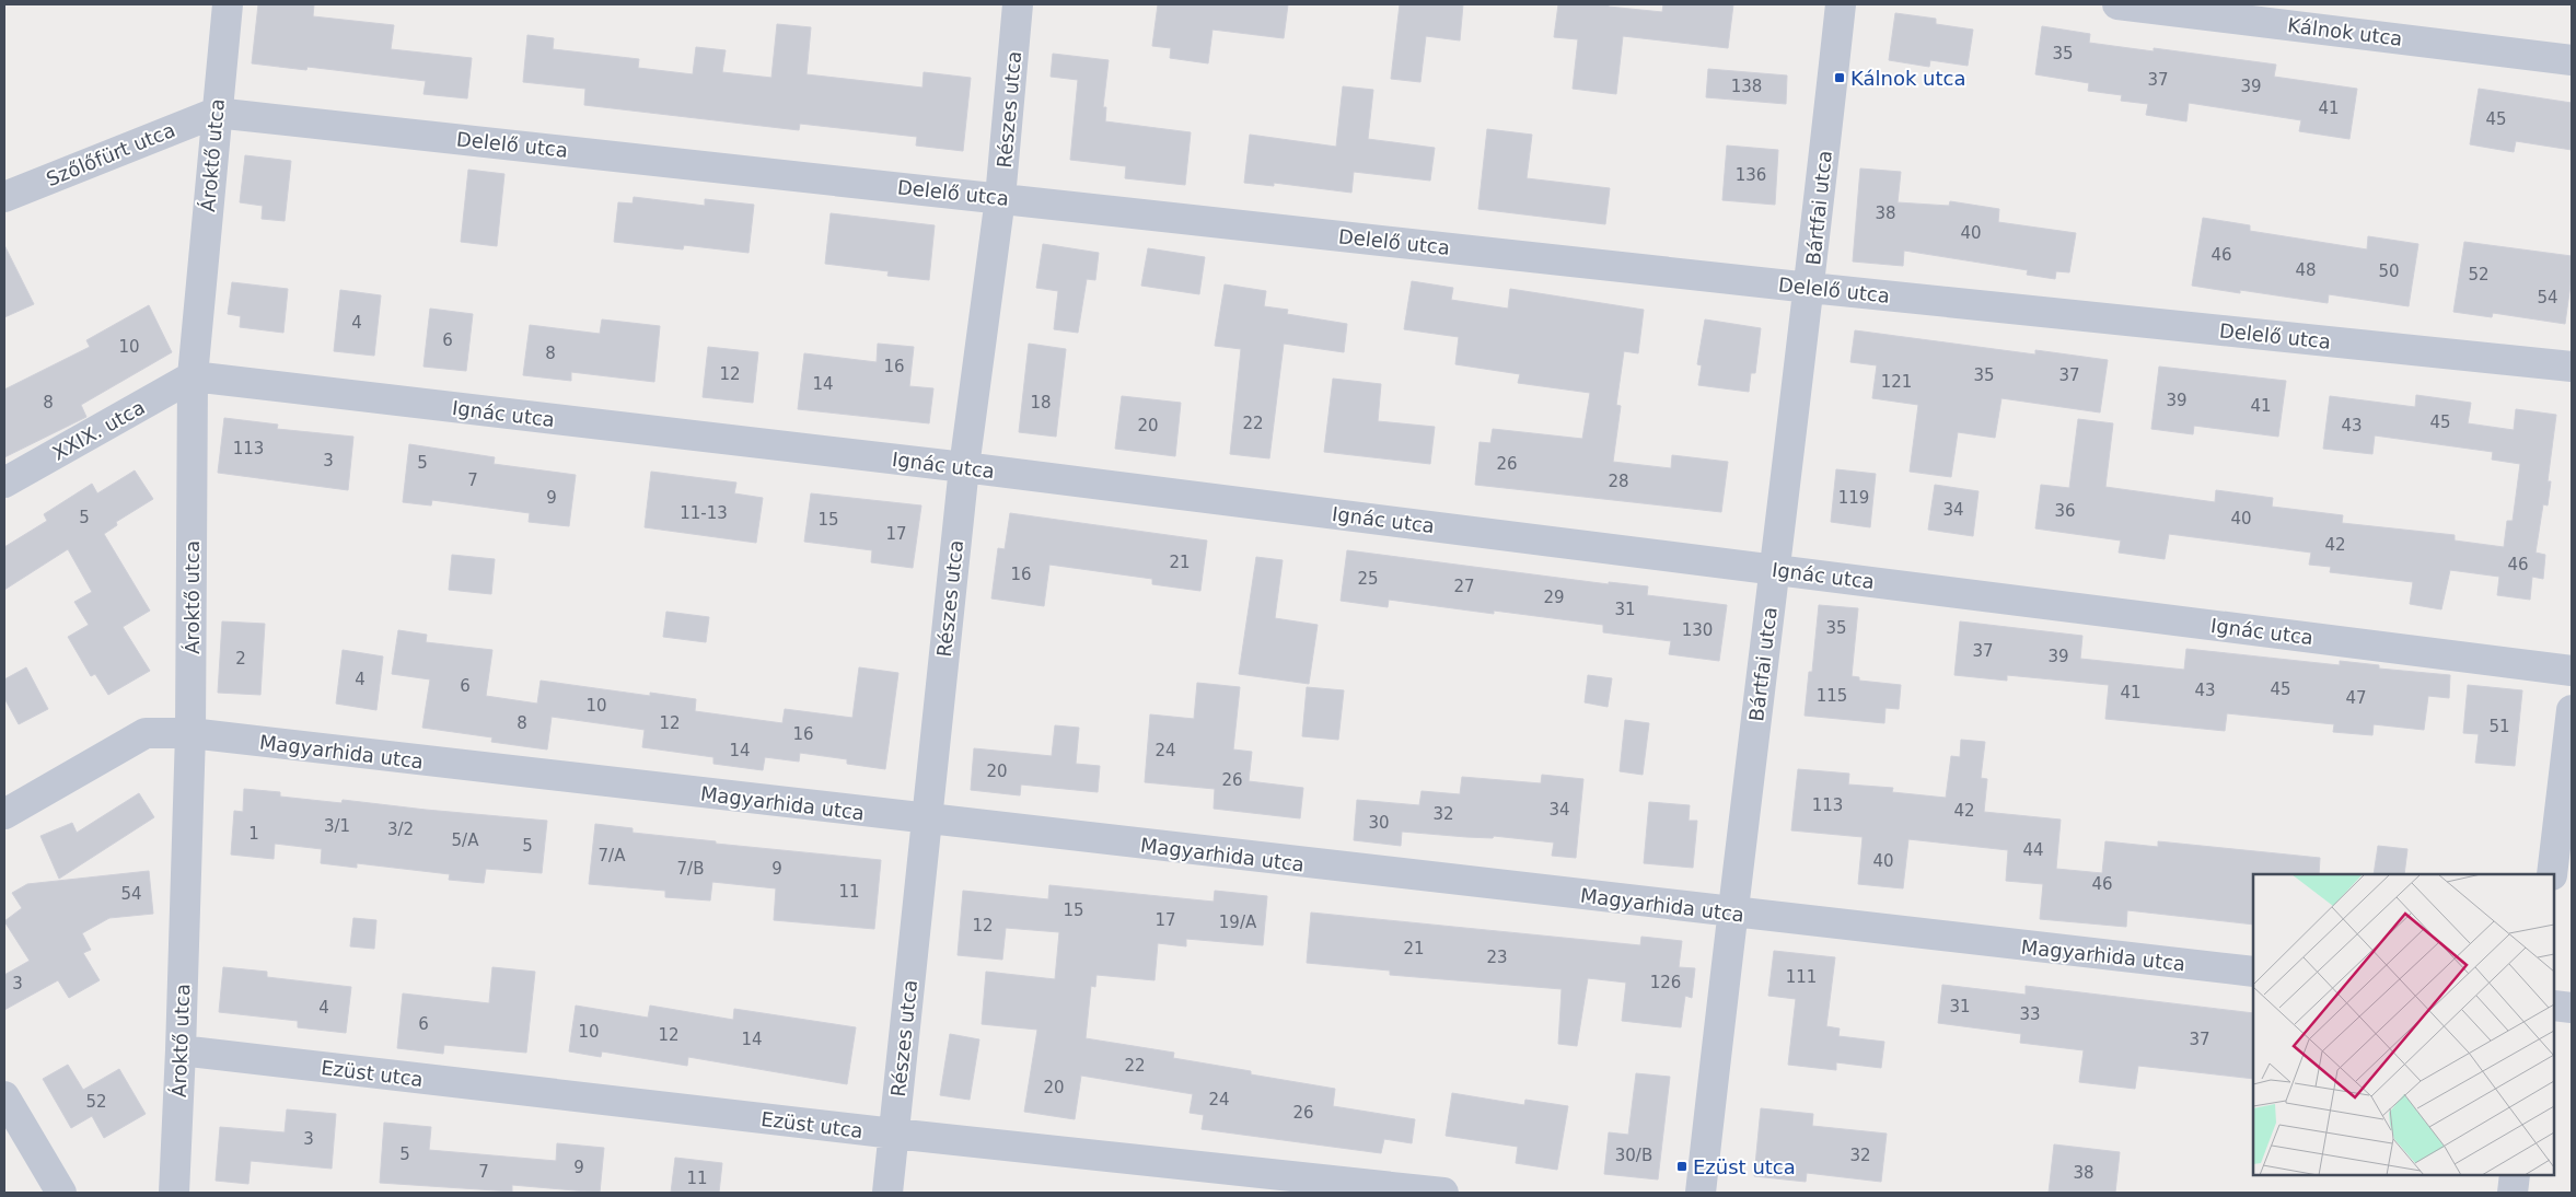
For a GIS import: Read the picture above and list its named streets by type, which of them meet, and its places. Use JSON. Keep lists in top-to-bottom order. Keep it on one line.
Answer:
{"streets":{"street":["Kálnok utca","Részes utca","Delelő utca","Szőlőfürt utca","Ároktő utca","Bártfai utca","Ignác utca","XXIX. utca","Magyarhida utca","Ezüst utca"]},"crossings":[["Részes utca","Delelő utca"],["Részes utca","Ignác utca"],["Részes utca","Magyarhida utca"],["Részes utca","Ezüst utca"],["Delelő utca","Szőlőfürt utca"],["Delelő utca","Ároktő utca"],["Delelő utca","Bártfai utca"],["Szőlőfürt utca","Ároktő utca"],["Ároktő utca","Ignác utca"],["Ároktő utca","XXIX. utca"],["Ároktő utca","Magyarhida utca"],["Ároktő utca","Ezüst utca"],["Bártfai utca","Ignác utca"],["Bártfai utca","Magyarhida utca"],["Ignác utca","XXIX. utca"]],"places":{"transit":["Kálnok utca","Ezüst utca"]},"house_numbers":["35","37","138","39","41","45","136","38","40","46","48","50","52","54","4","6","10","8","16","12","35","37","121","14","39","8","18","41","45","22","20","43","113","3","5","26","7","28","9","119","34","36","11-13","5","40","15","17","42","21","46","16","25","27","29","31","35","130","37","39","2","4","6","45","43","41","115","47","10","8","12","51","16","14","24","20","26","113","34","42","32","30","3/1","3/2","1","5/A","5","44","7/A","40","7/B","9","46","11","54","15","17","19/A","12","21","23","111","126","3","31","4","33","6","10","12","14","37","22","20","24","52","26","3","5","30/B","32","9","7","38","11"]}
